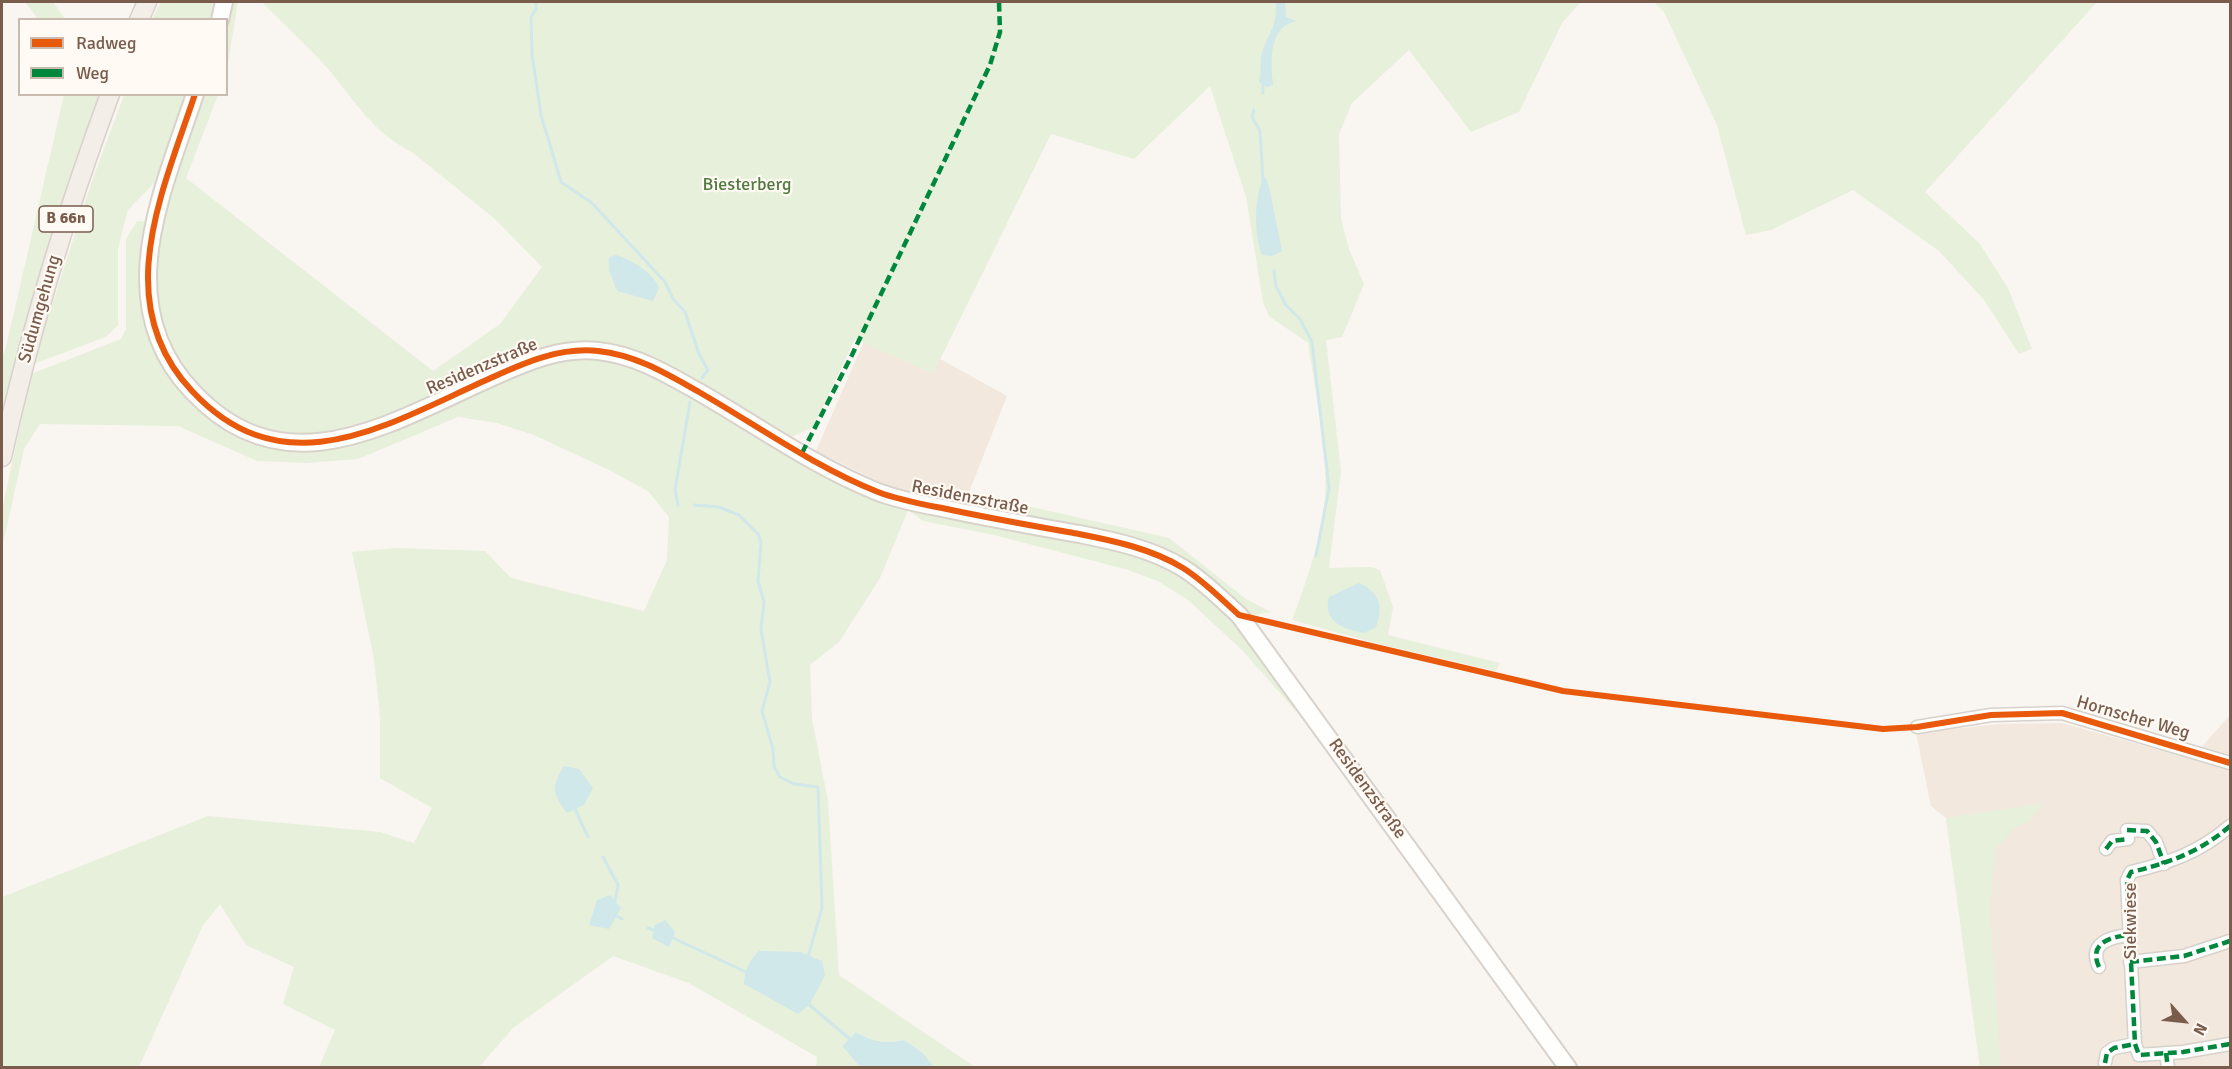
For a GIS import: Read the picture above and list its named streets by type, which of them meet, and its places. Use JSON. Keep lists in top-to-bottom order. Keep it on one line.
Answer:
{"streets":{"main road":["B 66n","Südumgehung","Residenzstraße"],"street":["Hornscher Weg","Siekwiese"]},"parks":["Biesterberg"],"legend":["Radweg","Weg"],"north":"bottom right"}
